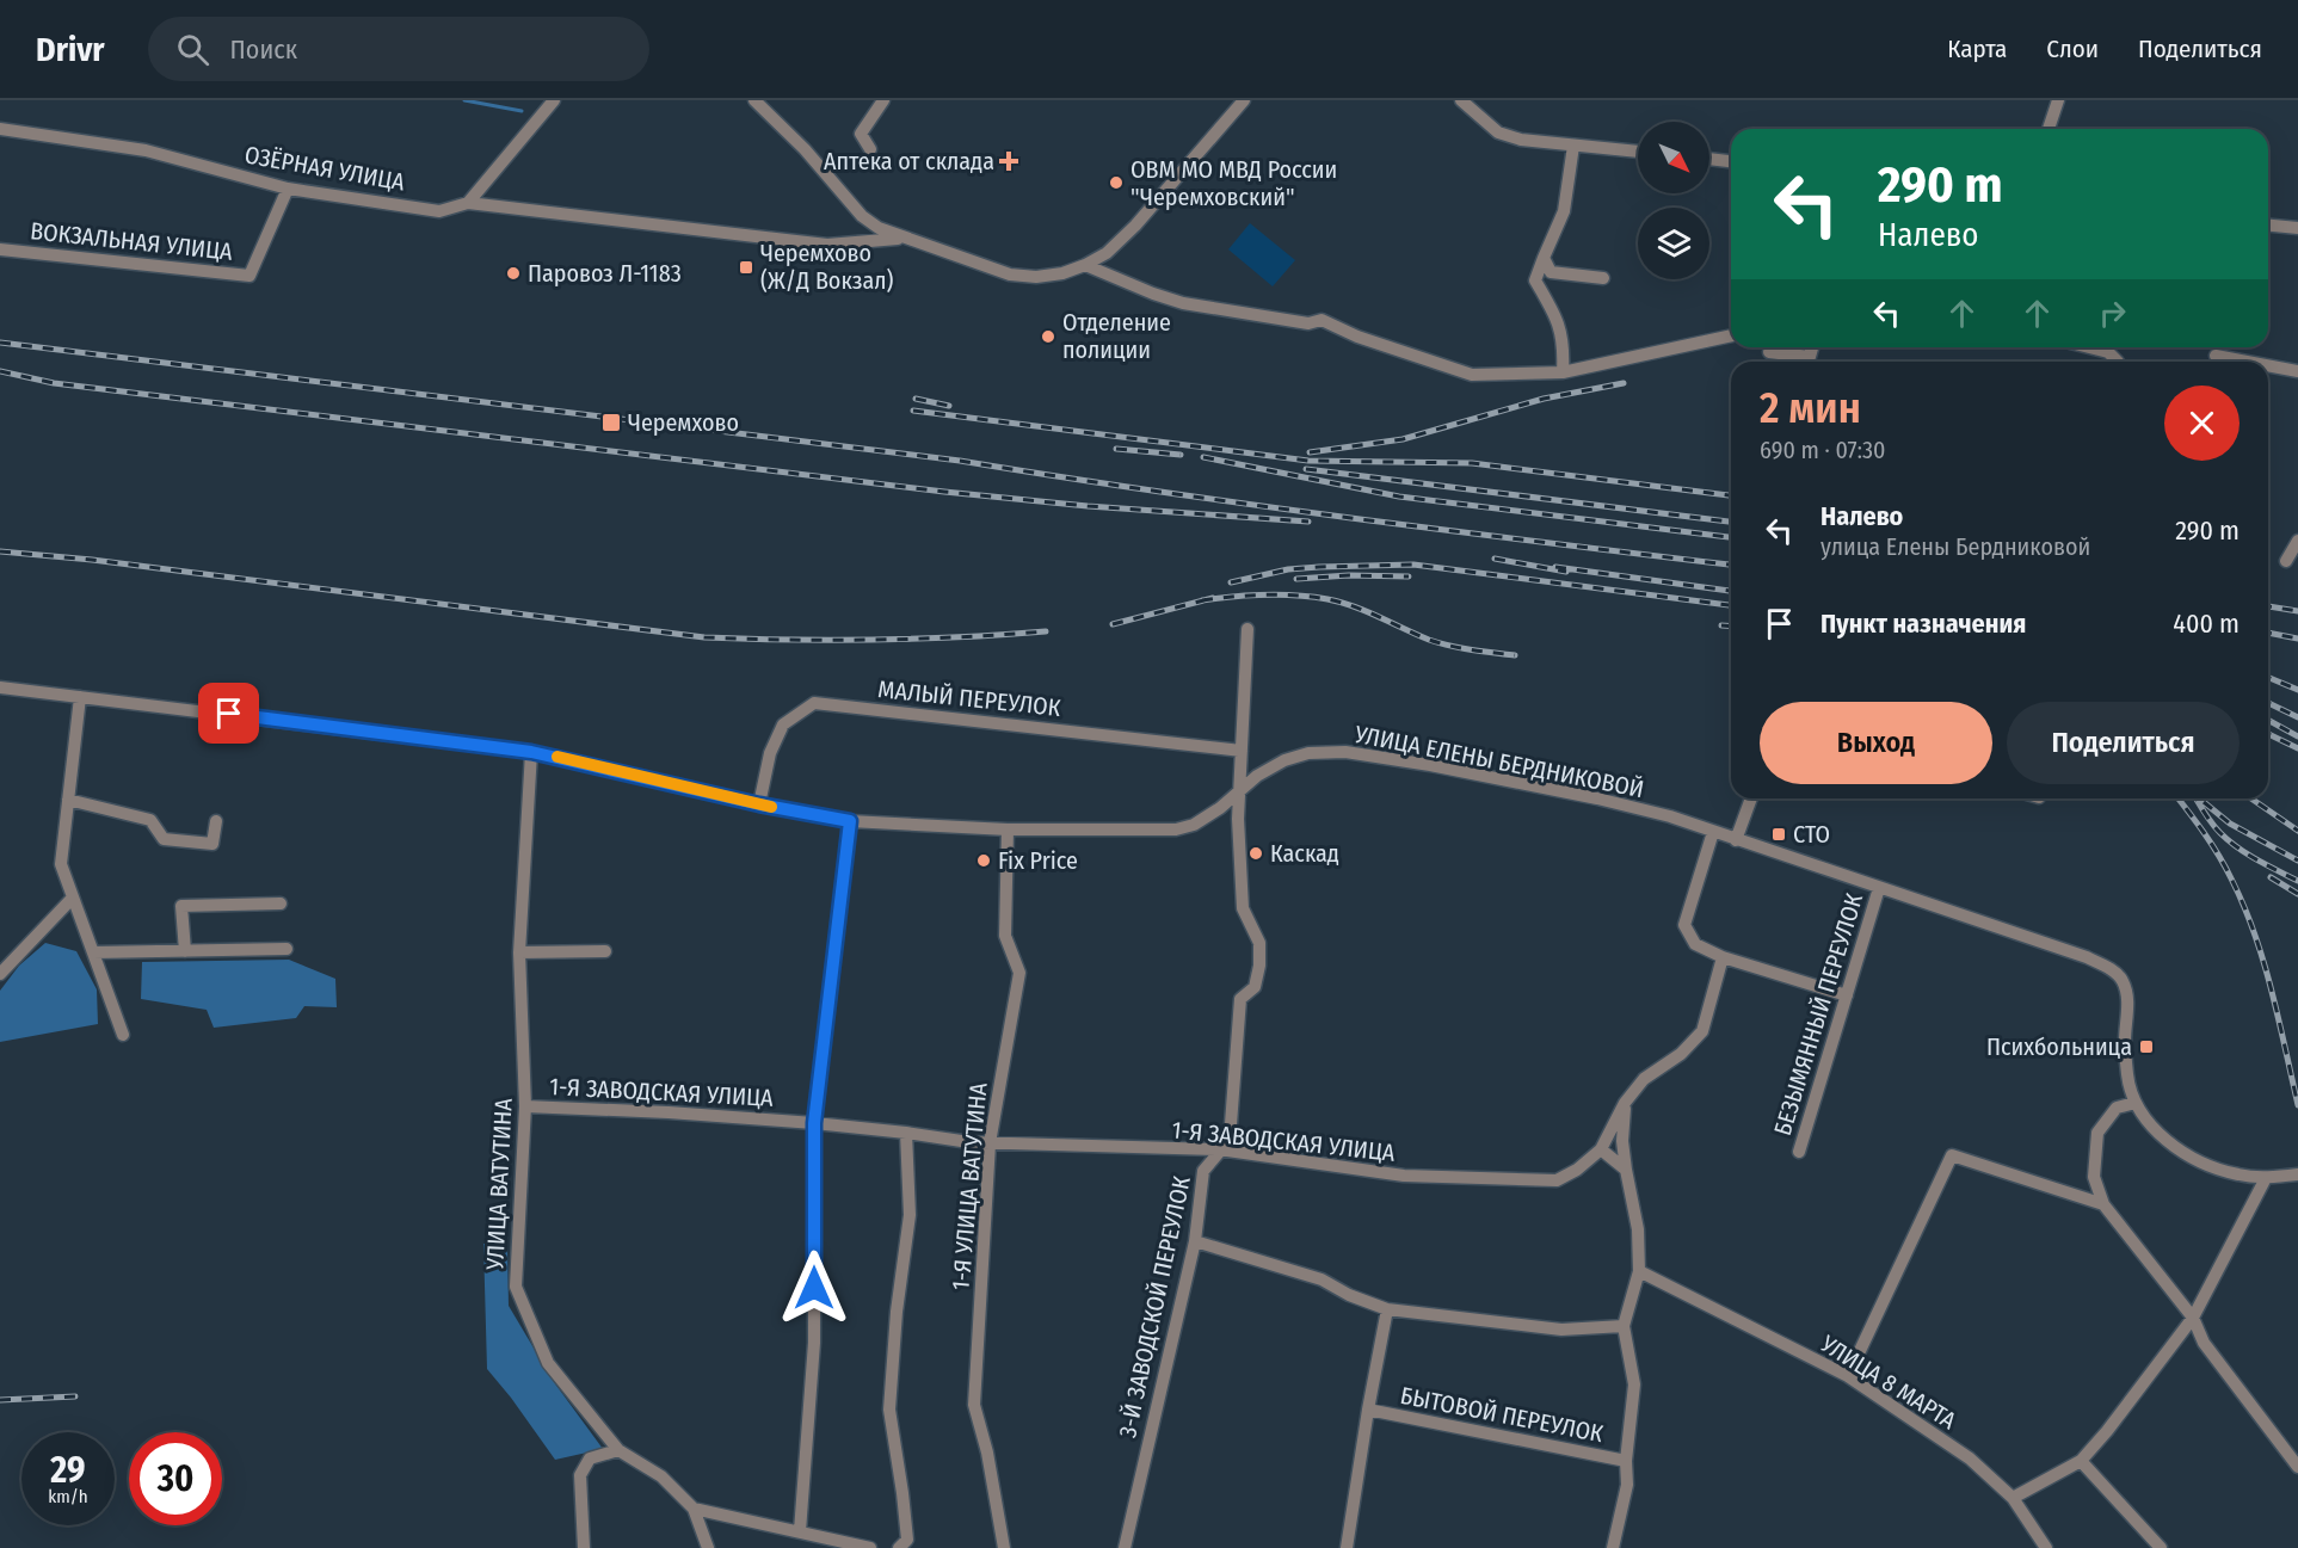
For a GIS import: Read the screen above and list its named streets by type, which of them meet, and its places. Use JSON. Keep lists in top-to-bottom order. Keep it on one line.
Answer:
{"streets":{"street":["ОЗЁРНАЯ УЛИЦА","ВОКЗАЛЬНАЯ УЛИЦА","МАЛЫЙ ПЕРЕУЛОК","УЛИЦА ЕЛЕНЫ БЕРДНИКОВОЙ","БЕЗЫМЯННЫЙ ПЕРЕУЛОК","1-Я ЗАВОДСКАЯ УЛИЦА","УЛИЦА ВАТУТИНА","1-Я УЛИЦА ВАТУТИНА","3-Й ЗАВОДСКОЙ ПЕРЕУЛОК","УЛИЦА 8 МАРТА","БЫТОВОЙ ПЕРЕУЛОК"]},"crossings":[["ОЗЁРНАЯ УЛИЦА","ВОКЗАЛЬНАЯ УЛИЦА"],["МАЛЫЙ ПЕРЕУЛОК","УЛИЦА ЕЛЕНЫ БЕРДНИКОВОЙ"],["МАЛЫЙ ПЕРЕУЛОК","3-Й ЗАВОДСКОЙ ПЕРЕУЛОК"],["УЛИЦА ЕЛЕНЫ БЕРДНИКОВОЙ","БЕЗЫМЯННЫЙ ПЕРЕУЛОК"],["УЛИЦА ЕЛЕНЫ БЕРДНИКОВОЙ","УЛИЦА ВАТУТИНА"],["УЛИЦА ЕЛЕНЫ БЕРДНИКОВОЙ","1-Я УЛИЦА ВАТУТИНА"],["УЛИЦА ЕЛЕНЫ БЕРДНИКОВОЙ","3-Й ЗАВОДСКОЙ ПЕРЕУЛОК"],["1-Я ЗАВОДСКАЯ УЛИЦА","УЛИЦА ВАТУТИНА"],["1-Я ЗАВОДСКАЯ УЛИЦА","1-Я УЛИЦА ВАТУТИНА"],["1-Я ЗАВОДСКАЯ УЛИЦА","3-Й ЗАВОДСКОЙ ПЕРЕУЛОК"]],"places":{"health":["Аптека от склада"],"other":["ОВМ МО МВД России \"Черемховский\"","Паровоз Л-1183","Отделение полиции","Каскад","Fix Price"],"transit":["Черемхово (Ж/Д Вокзал)","Черемхово","СТО","Психбольница"]},"north":"bottom right","page":{"header":"Drivr","search":"Поиск","nav":["Карта","Слои","Поделиться"],"turn":["290 m","Налево"],"heading":["2 мин","690 m · 07:30"],"list":[{"name":"Налево","note":"улица Елены Бердниковой","value":"290 m"},{"name":"Пункт назначения","value":"400 m"}],"buttons":["Выход","Поделиться"],"speed":"29 km/h","limit":"30"}}
